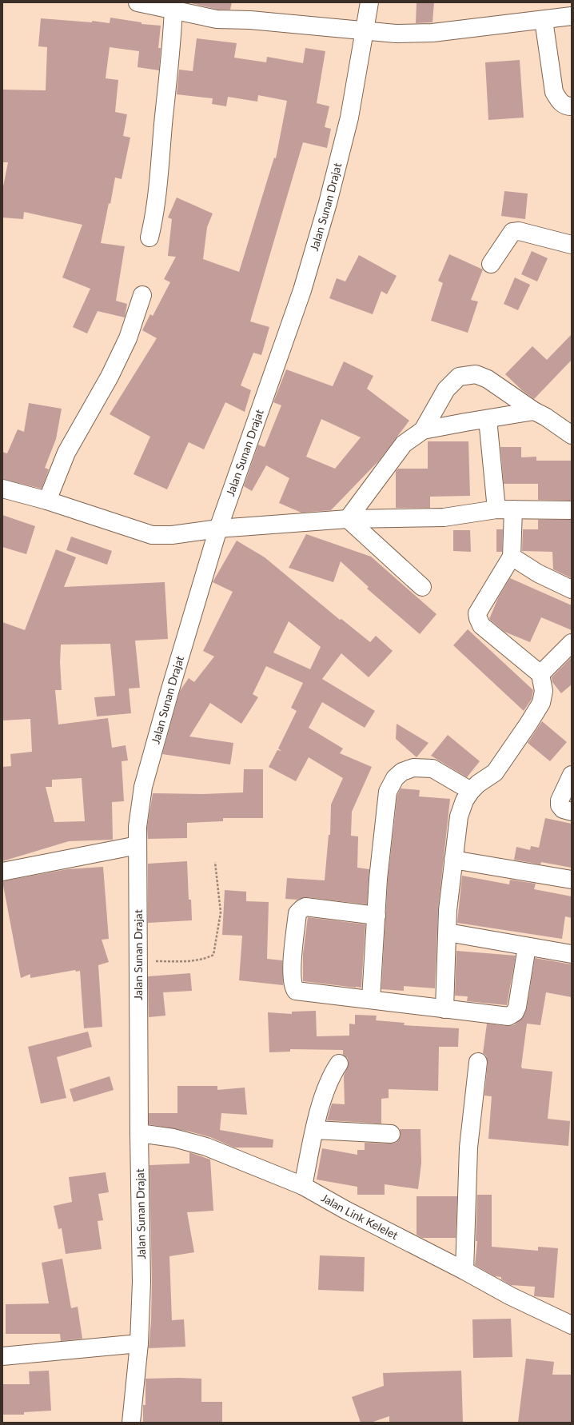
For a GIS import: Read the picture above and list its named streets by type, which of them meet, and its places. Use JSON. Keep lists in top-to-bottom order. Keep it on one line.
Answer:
{"streets":{"street":["Jalan Sunan Drajat","Jalan Link Kelelet"]},"crossings":[["Jalan Sunan Drajat","Jalan Link Kelelet"]]}
